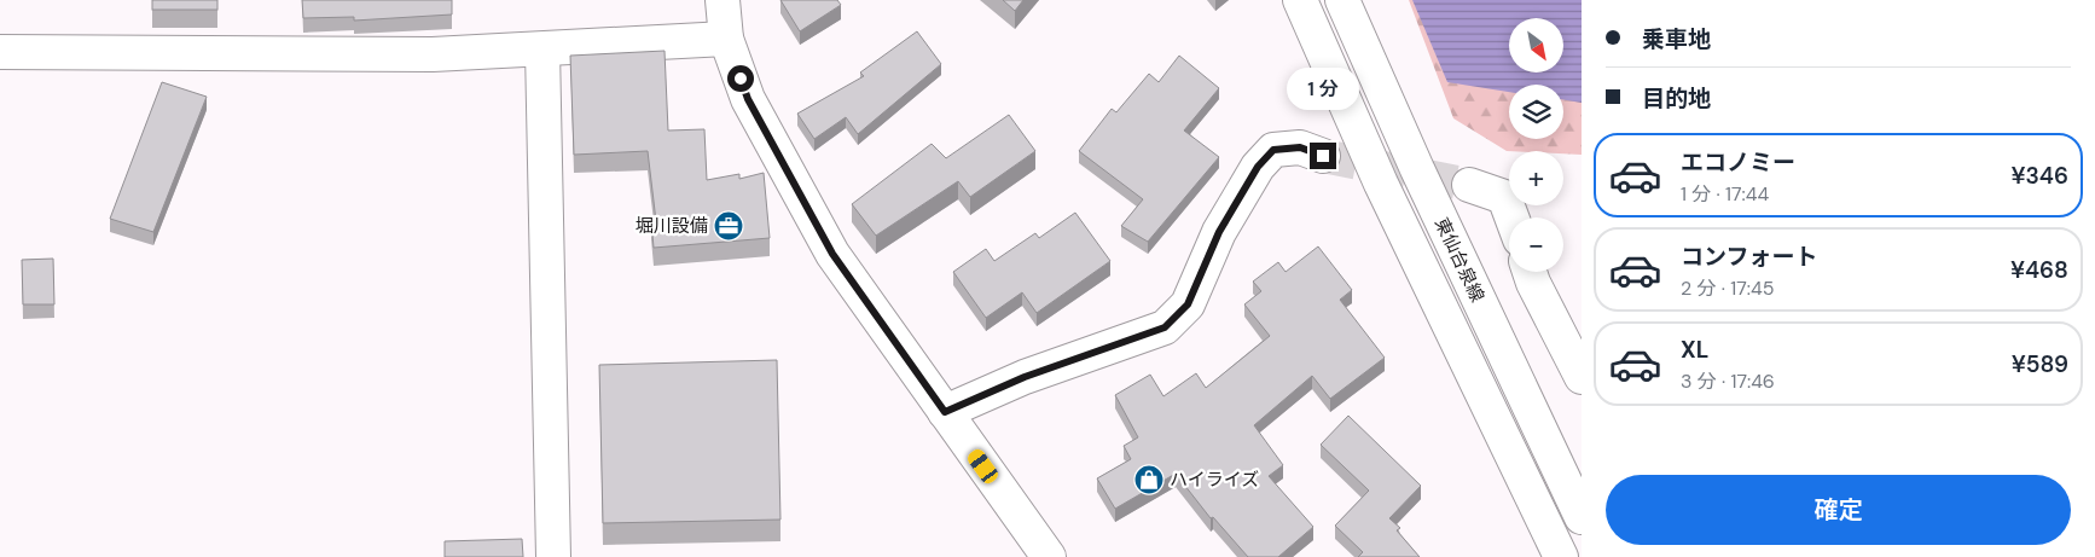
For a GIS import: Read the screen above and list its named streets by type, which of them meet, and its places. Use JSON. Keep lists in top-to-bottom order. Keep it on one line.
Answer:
{"streets":{"street":["東仙台泉線"]},"places":{"office":["堀川設備"],"shop":["ハイライズ"]},"north":"bottom right","page":{"banner":["乗車地","目的地"],"map_buttons":["+","−"],"bubble":"1 分","list":[{"name":"エコノミー","note":"1 分 · 17:44","value":"¥346"},{"name":"コンフォート","note":"2 分 · 17:45","value":"¥468"},{"name":"XL","note":"3 分 · 17:46","value":"¥589"}],"buttons":"確定"}}
